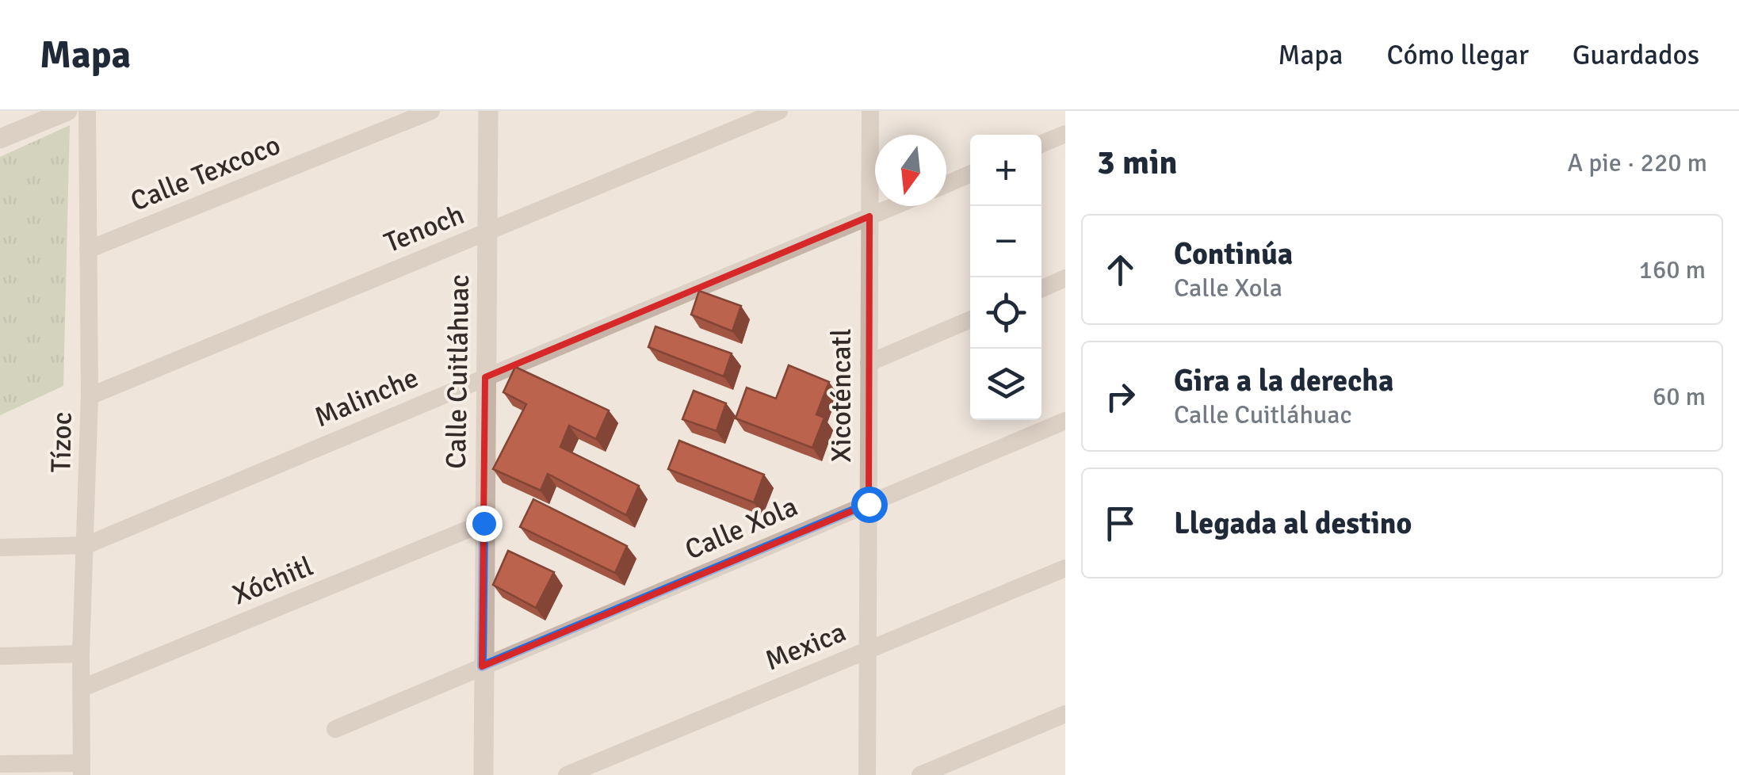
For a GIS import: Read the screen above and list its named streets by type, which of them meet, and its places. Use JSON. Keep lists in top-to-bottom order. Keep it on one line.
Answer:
{"streets":{"street":["Calle Texcoco","Tenoch","Calle Cuitláhuac","Xicoténcatl","Malinche","Tízoc","Calle Xola","Xóchitl","Mexica"]},"crossings":[["Calle Texcoco","Tízoc"],["Tenoch","Calle Cuitláhuac"],["Tenoch","Tízoc"],["Calle Cuitláhuac","Malinche"],["Calle Cuitláhuac","Calle Xola"],["Calle Cuitláhuac","Xóchitl"],["Xicoténcatl","Malinche"],["Xicoténcatl","Calle Xola"],["Xicoténcatl","Mexica"],["Malinche","Tízoc"],["Tízoc","Xóchitl"]],"north":"bottom","page":{"header":"Mapa","nav":["Mapa","Cómo llegar","Guardados"],"heading":["3 min","A pie · 220 m"],"map_buttons":["+","−"],"list":[["Continúa","Calle Xola","160 m"],["Gira a la derecha","Calle Cuitláhuac","60 m"],"Llegada al destino"]}}
